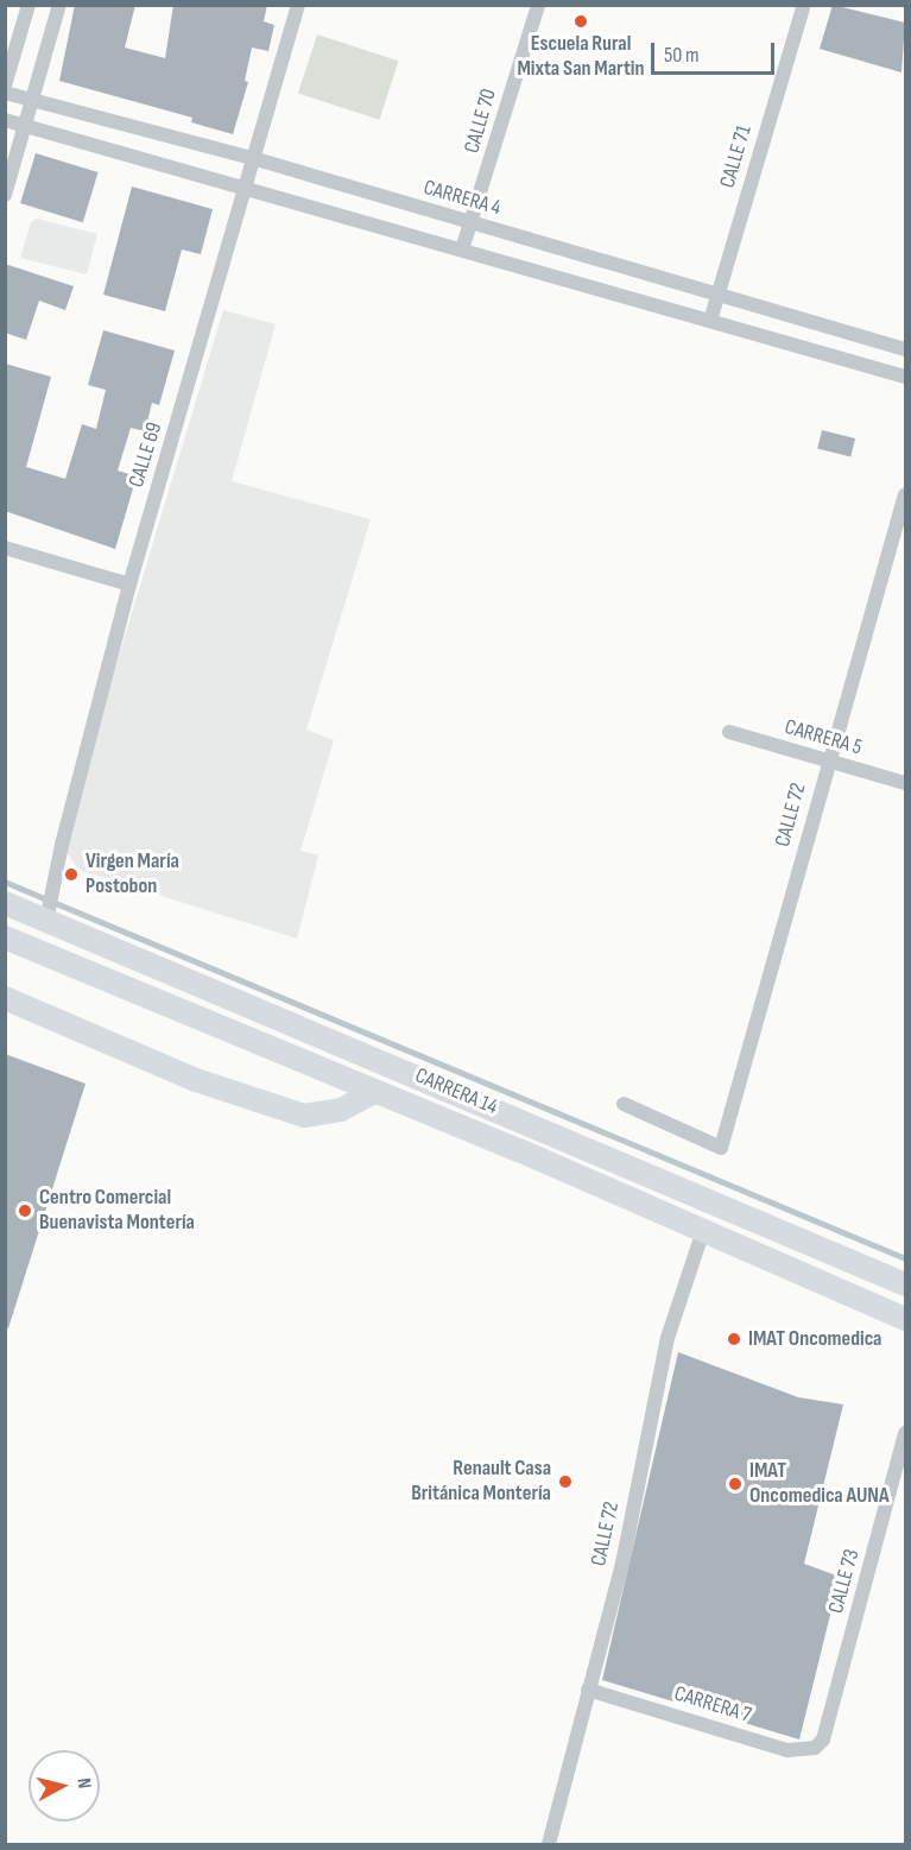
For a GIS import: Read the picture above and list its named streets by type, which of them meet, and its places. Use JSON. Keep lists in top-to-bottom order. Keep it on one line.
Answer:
{"streets":{"main road":["CARRERA 14"],"street":["CALLE 70","CALLE 71","CARRERA 4","CALLE 69","CARRERA 5","CALLE 72","CALLE 73","CARRERA 7"]},"crossings":[["CALLE 70","CARRERA 4"],["CALLE 71","CARRERA 4"],["CARRERA 4","CALLE 69"],["CALLE 69","CARRERA 14"],["CARRERA 5","CALLE 72"],["CALLE 72","CARRERA 14"],["CALLE 72","CARRERA 7"],["CALLE 73","CARRERA 7"]],"places":["Escuela Rural Mixta San Martin","Virgen María Postobon","Centro Comercial Buenavista Montería","IMAT Oncomedica","Renault Casa Británica Montería","IMAT Oncomedica AUNA"],"scale_bar":"50 m","north":"right"}
